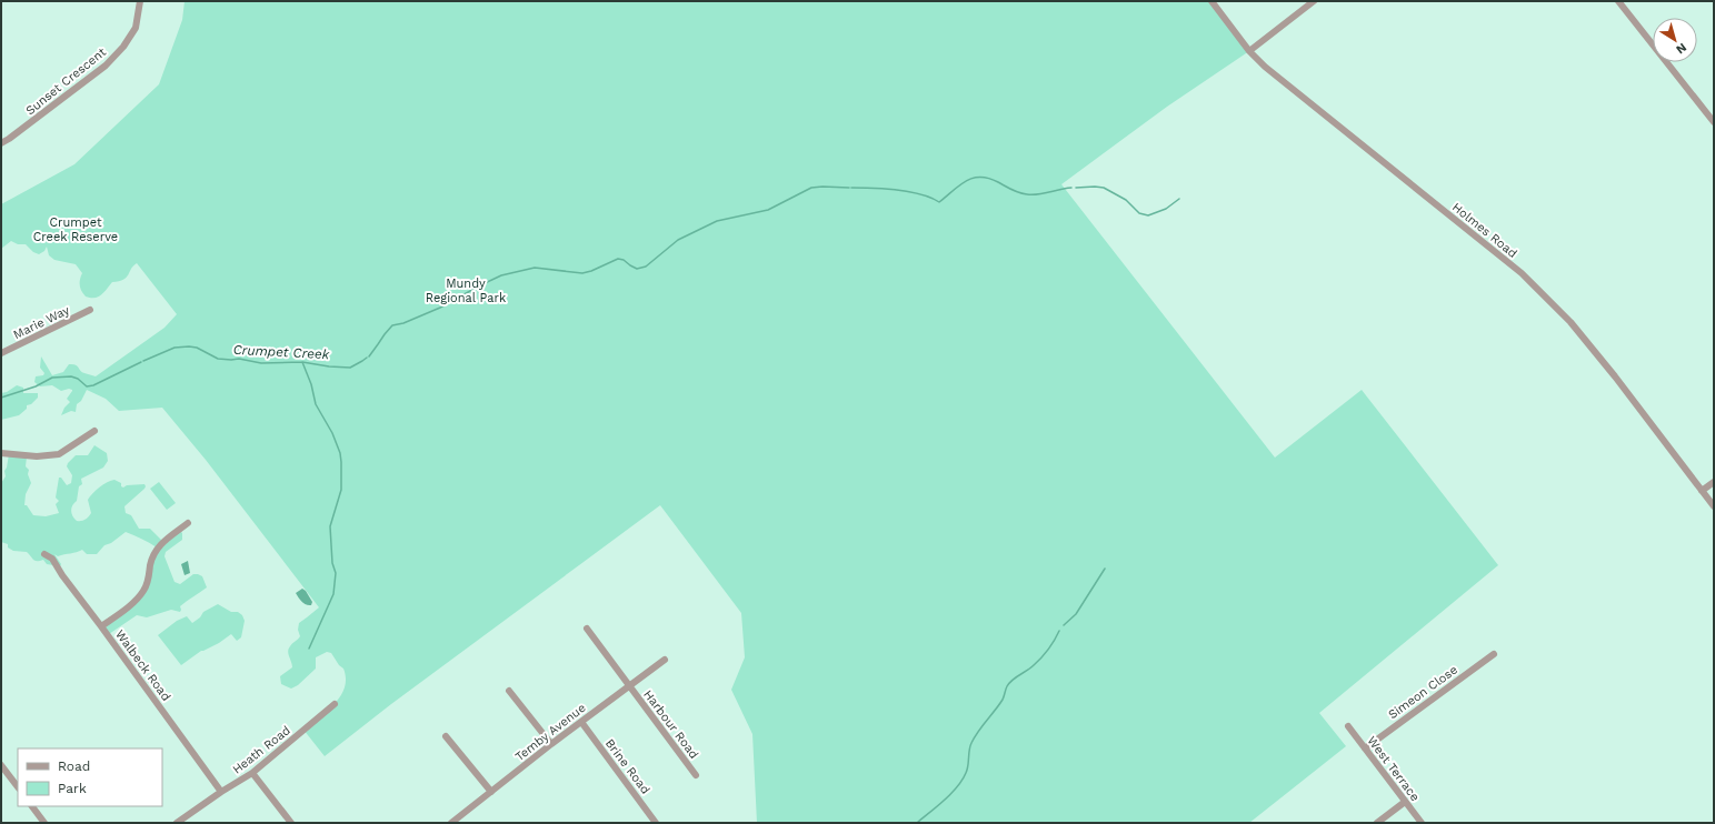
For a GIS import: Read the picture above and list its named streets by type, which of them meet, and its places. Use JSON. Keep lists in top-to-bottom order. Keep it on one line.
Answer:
{"streets":{"street":["Sunset Crescent","Holmes Road","Marie Way","Walbeck Road","Simeon Close","Harbour Road","Temby Avenue","Heath Road","Brine Road","West Terrace"]},"crossings":[["Walbeck Road","Heath Road"],["Simeon Close","West Terrace"],["Harbour Road","Temby Avenue"],["Temby Avenue","Brine Road"]],"water":["Crumpet Creek"],"parks":["Crumpet Creek Reserve","Mundy Regional Park"],"legend":["Road","Park"],"north":"bottom right"}
